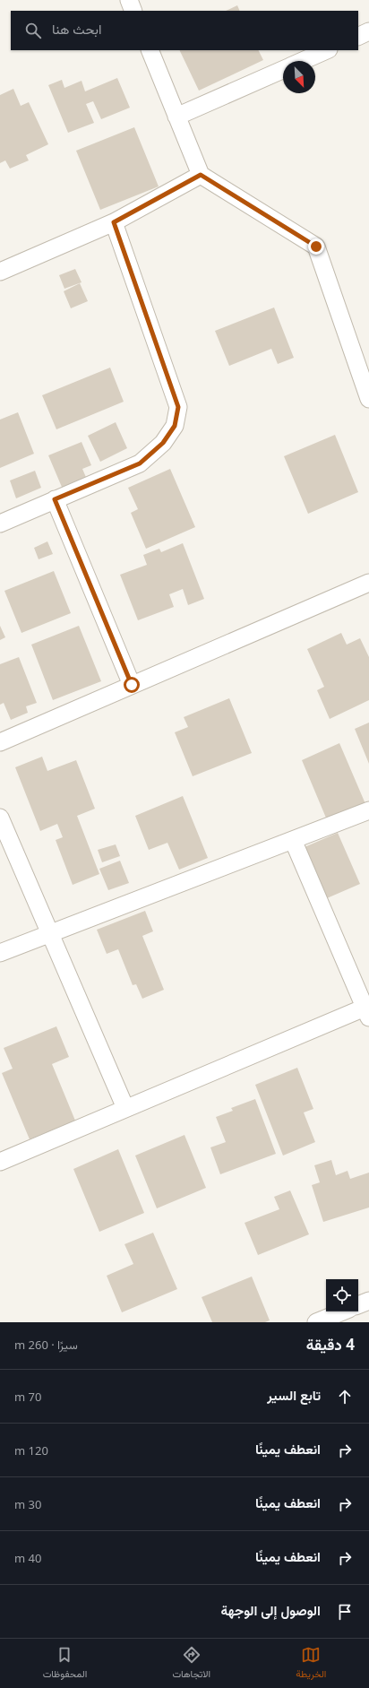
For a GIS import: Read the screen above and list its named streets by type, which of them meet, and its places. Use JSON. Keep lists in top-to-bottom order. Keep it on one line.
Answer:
{"north":"bottom right","page":{"search":"ابحث هنا","heading":["4 دقيقة","سيرًا · 260 m"],"list":[["تابع السير","70 m"],["انعطف يمينًا","120 m"],["انعطف يمينًا","30 m"],["انعطف يمينًا","40 m"],"الوصول إلى الوجهة"],"nav":["الخريطة","الاتجاهات","المحفوظات"]}}
